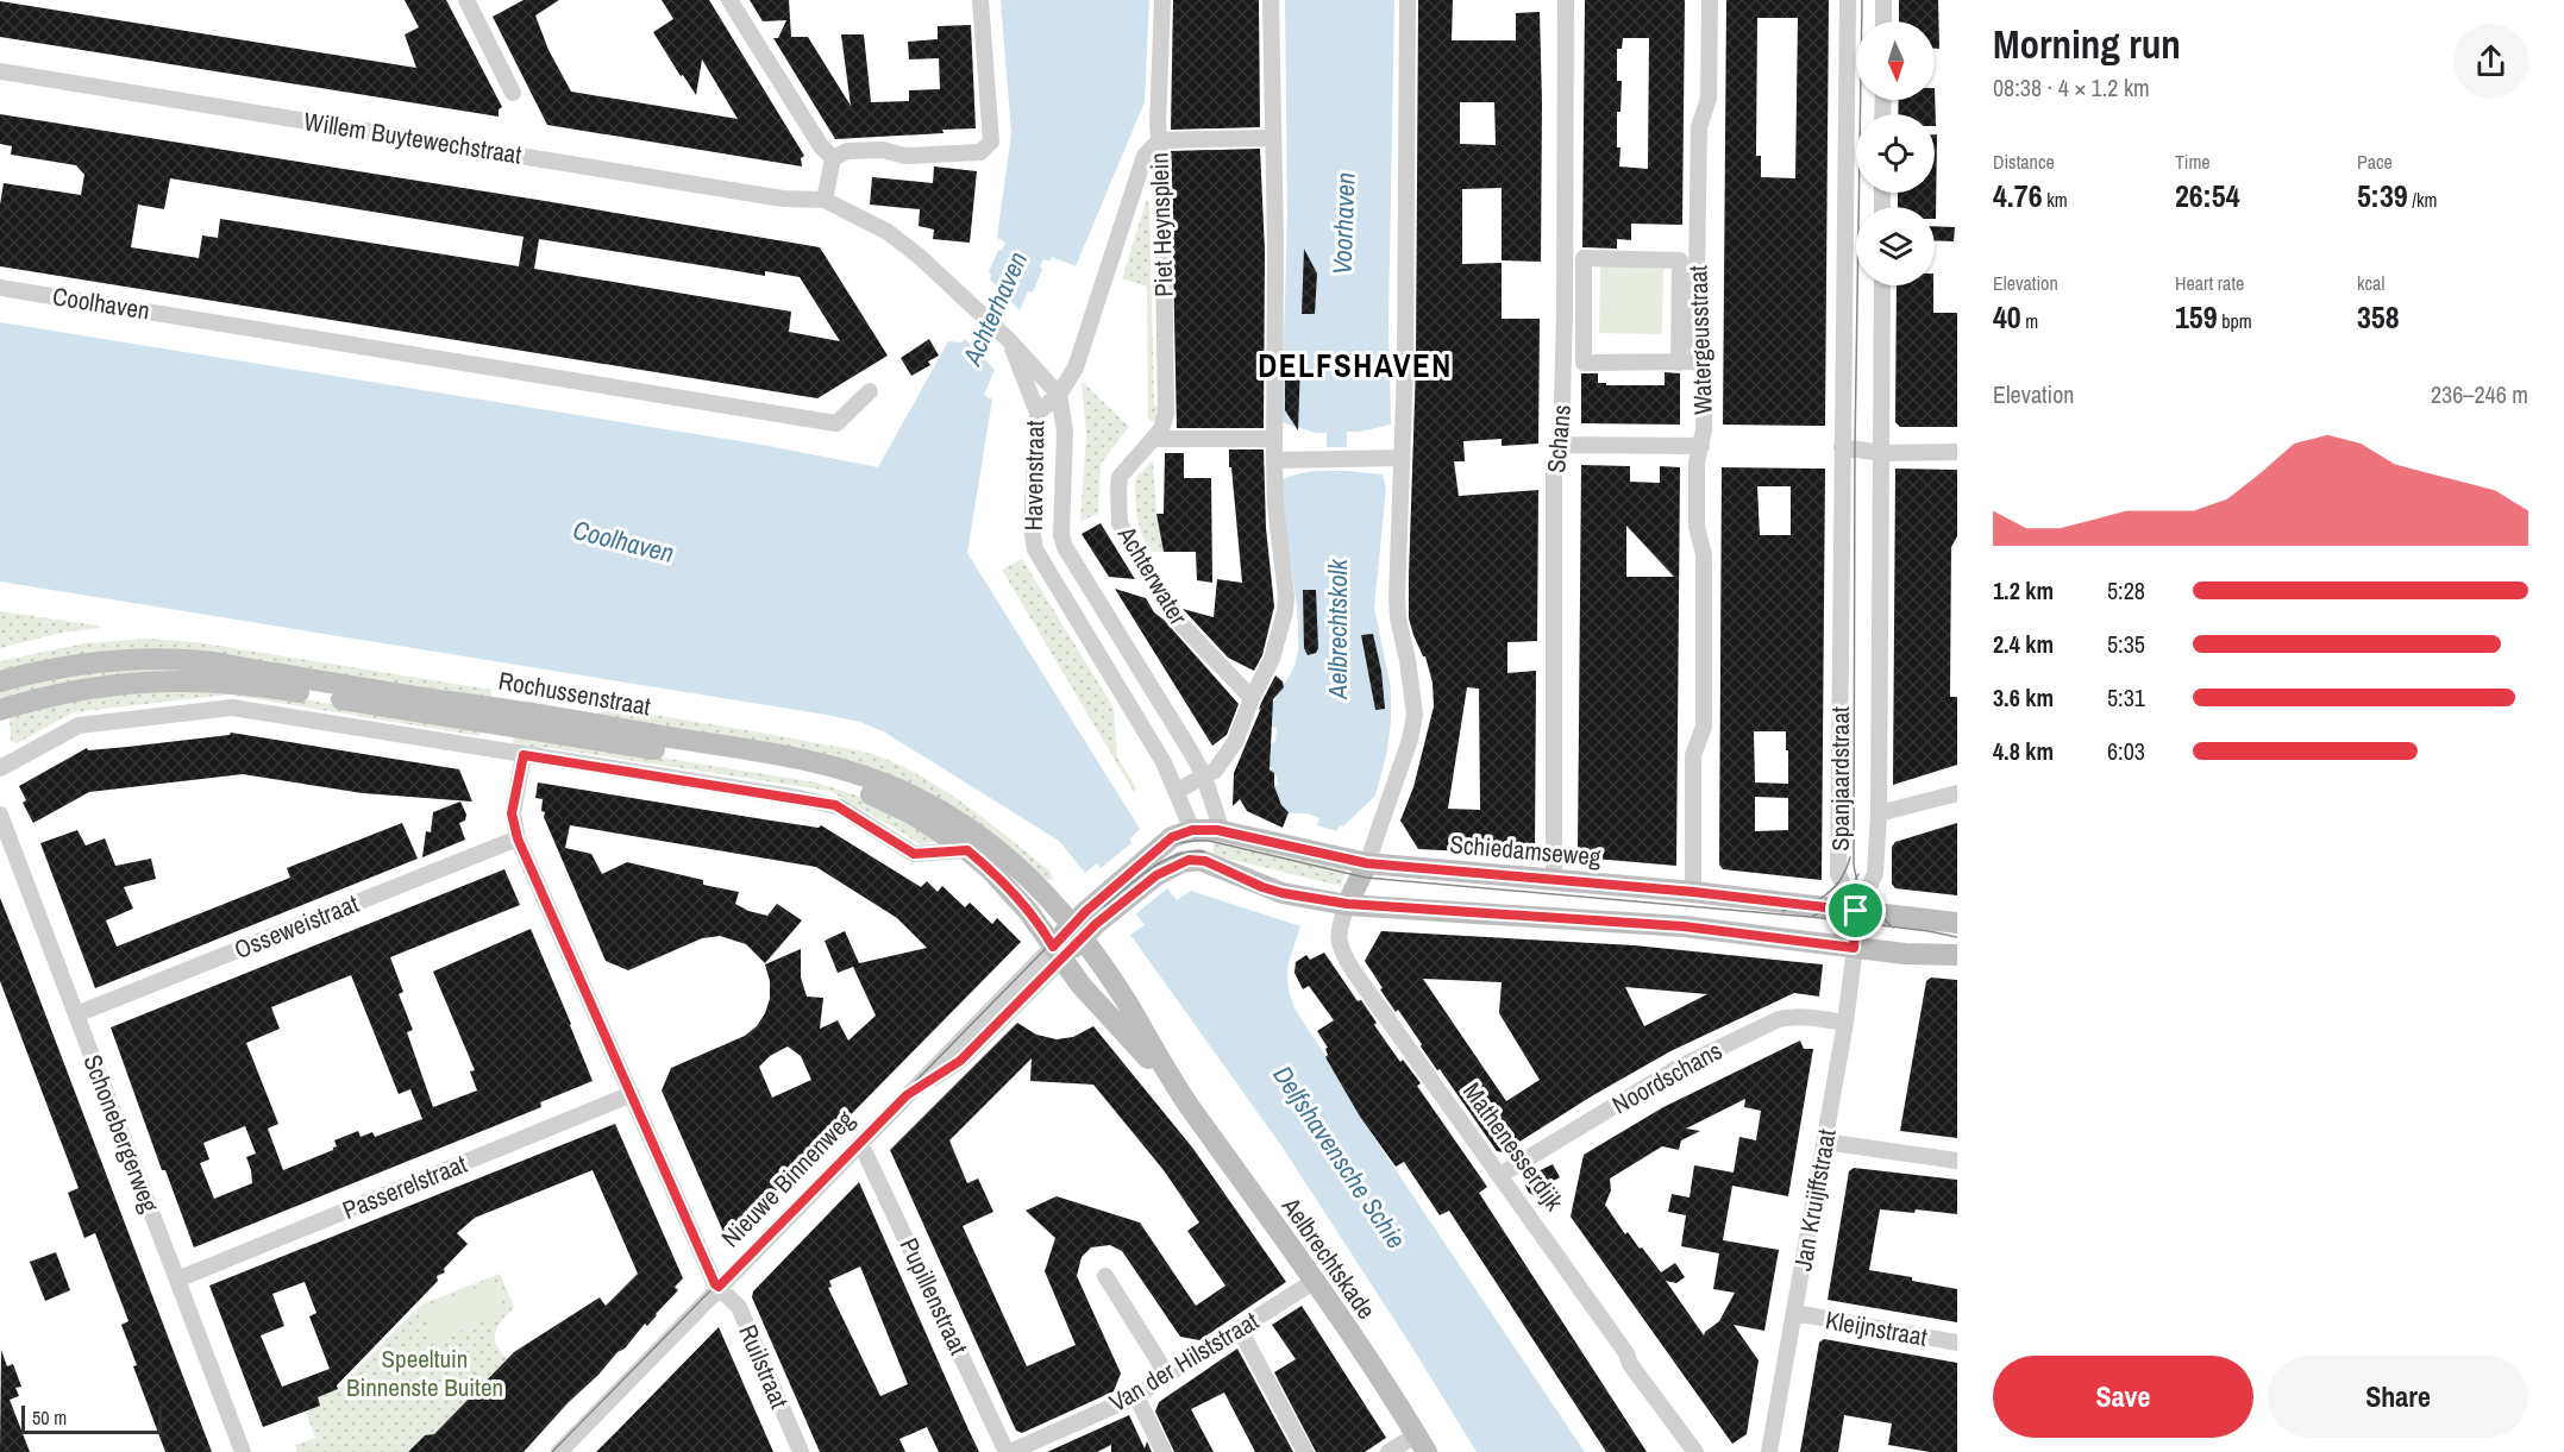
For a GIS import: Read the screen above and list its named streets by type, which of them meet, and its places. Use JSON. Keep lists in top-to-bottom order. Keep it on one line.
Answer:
{"streets":{"street":["Willem Buytewechstraat","Piet Heynsplein","Coolhaven","Watergeusstraat","Schans","Havenstraat","Achterwater","Rochussenstraat","Spanjaardstraat","Schiedamseweg","Osseweistraat","Noordschans","Schonebergerweg","Mathenesserdijk","Nieuwe Binnenweg","Passerelstraat","Jan Kruijffstraat","Aelbrechtskade","Pupillenstraat","Kleijnstraat","Van der Hilststraat","Ruilstraat"]},"crossings":[["Piet Heynsplein","Havenstraat"],["Piet Heynsplein","Achterwater"],["Watergeusstraat","Schiedamseweg"],["Schans","Schiedamseweg"],["Havenstraat","Schiedamseweg"],["Rochussenstraat","Nieuwe Binnenweg"],["Rochussenstraat","Aelbrechtskade"],["Spanjaardstraat","Schiedamseweg"],["Schiedamseweg","Mathenesserdijk"],["Osseweistraat","Schonebergerweg"],["Osseweistraat","Ruilstraat"],["Noordschans","Mathenesserdijk"],["Noordschans","Jan Kruijffstraat"],["Schonebergerweg","Passerelstraat"],["Nieuwe Binnenweg","Aelbrechtskade"],["Nieuwe Binnenweg","Pupillenstraat"],["Nieuwe Binnenweg","Ruilstraat"],["Passerelstraat","Ruilstraat"],["Jan Kruijffstraat","Kleijnstraat"],["Aelbrechtskade","Van der Hilststraat"],["Pupillenstraat","Van der Hilststraat"]],"districts":["DELFSHAVEN"],"water":["Voorhaven","Achterhaven","Coolhaven","Aelbrechtskolk","Delfshavensche Schie"],"parks":["Speeltuin Binnenste Buiten"],"scale_bar":"50 m","north":"bottom","page":{"heading":["Morning run","08:38 · 4 × 1.2 km"],"stats":[["Distance","4.76 km"],["Time","26:54"],["Pace","5:39 /km"],["Elevation","40 m"],["Heart rate","159 bpm"],["kcal","358"]],"chart":["Elevation","236–246 m"],"list":[{"name":"1.2 km","note":"5:28"},{"name":"2.4 km","note":"5:35"},{"name":"3.6 km","note":"5:31"},{"name":"4.8 km","note":"6:03"}],"buttons":["Save","Share"],"scale":"50 m"}}
